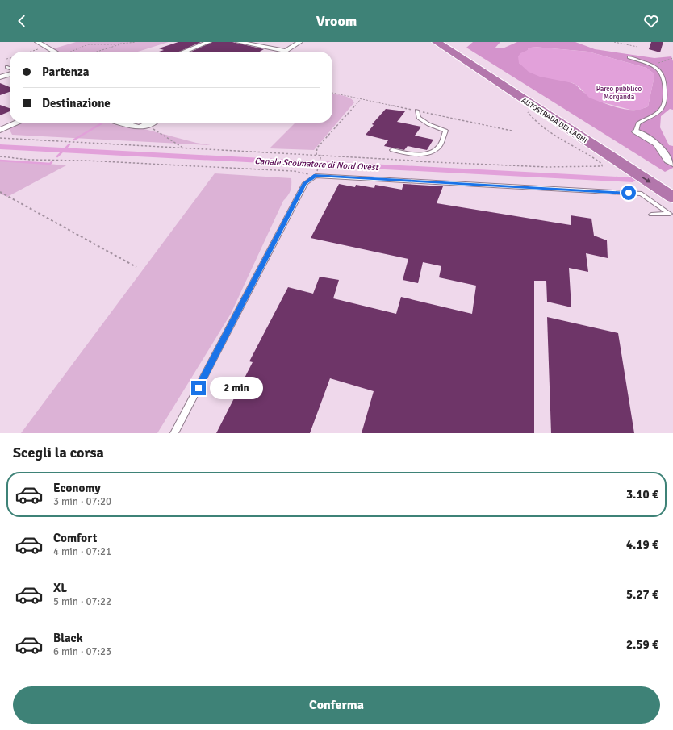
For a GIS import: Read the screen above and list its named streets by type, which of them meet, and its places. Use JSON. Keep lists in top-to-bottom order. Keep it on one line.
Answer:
{"streets":{"highway":["AUTOSTRADA DEI LAGHI"]},"water":["Canale Scolmatore di Nord Ovest"],"parks":["Parco pubblico Morganda"],"page":{"header":"Vroom","banner":["Partenza","Destinazione"],"bubble":"2 min","heading":"Scegli la corsa","list":[{"name":"Economy","note":"3 min · 07:20","value":"3.10 €"},{"name":"Comfort","note":"4 min · 07:21","value":"4.19 €"},{"name":"XL","note":"5 min · 07:22","value":"5.27 €"},{"name":"Black","note":"6 min · 07:23","value":"2.59 €"}],"buttons":"Conferma"}}
